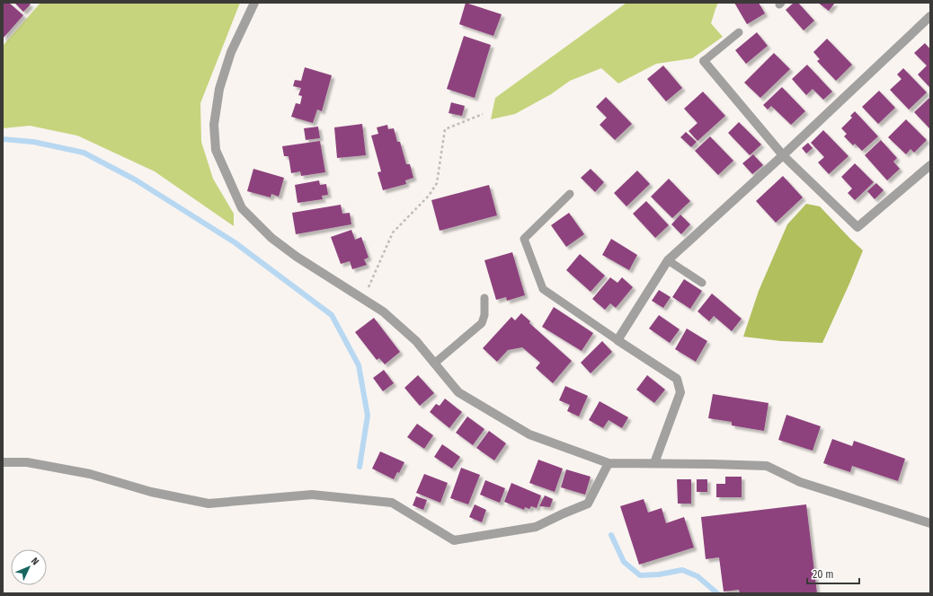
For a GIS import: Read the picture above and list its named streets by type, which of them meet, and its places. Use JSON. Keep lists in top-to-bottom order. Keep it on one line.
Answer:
{"scale_bar":"20 m","north":"top right"}
